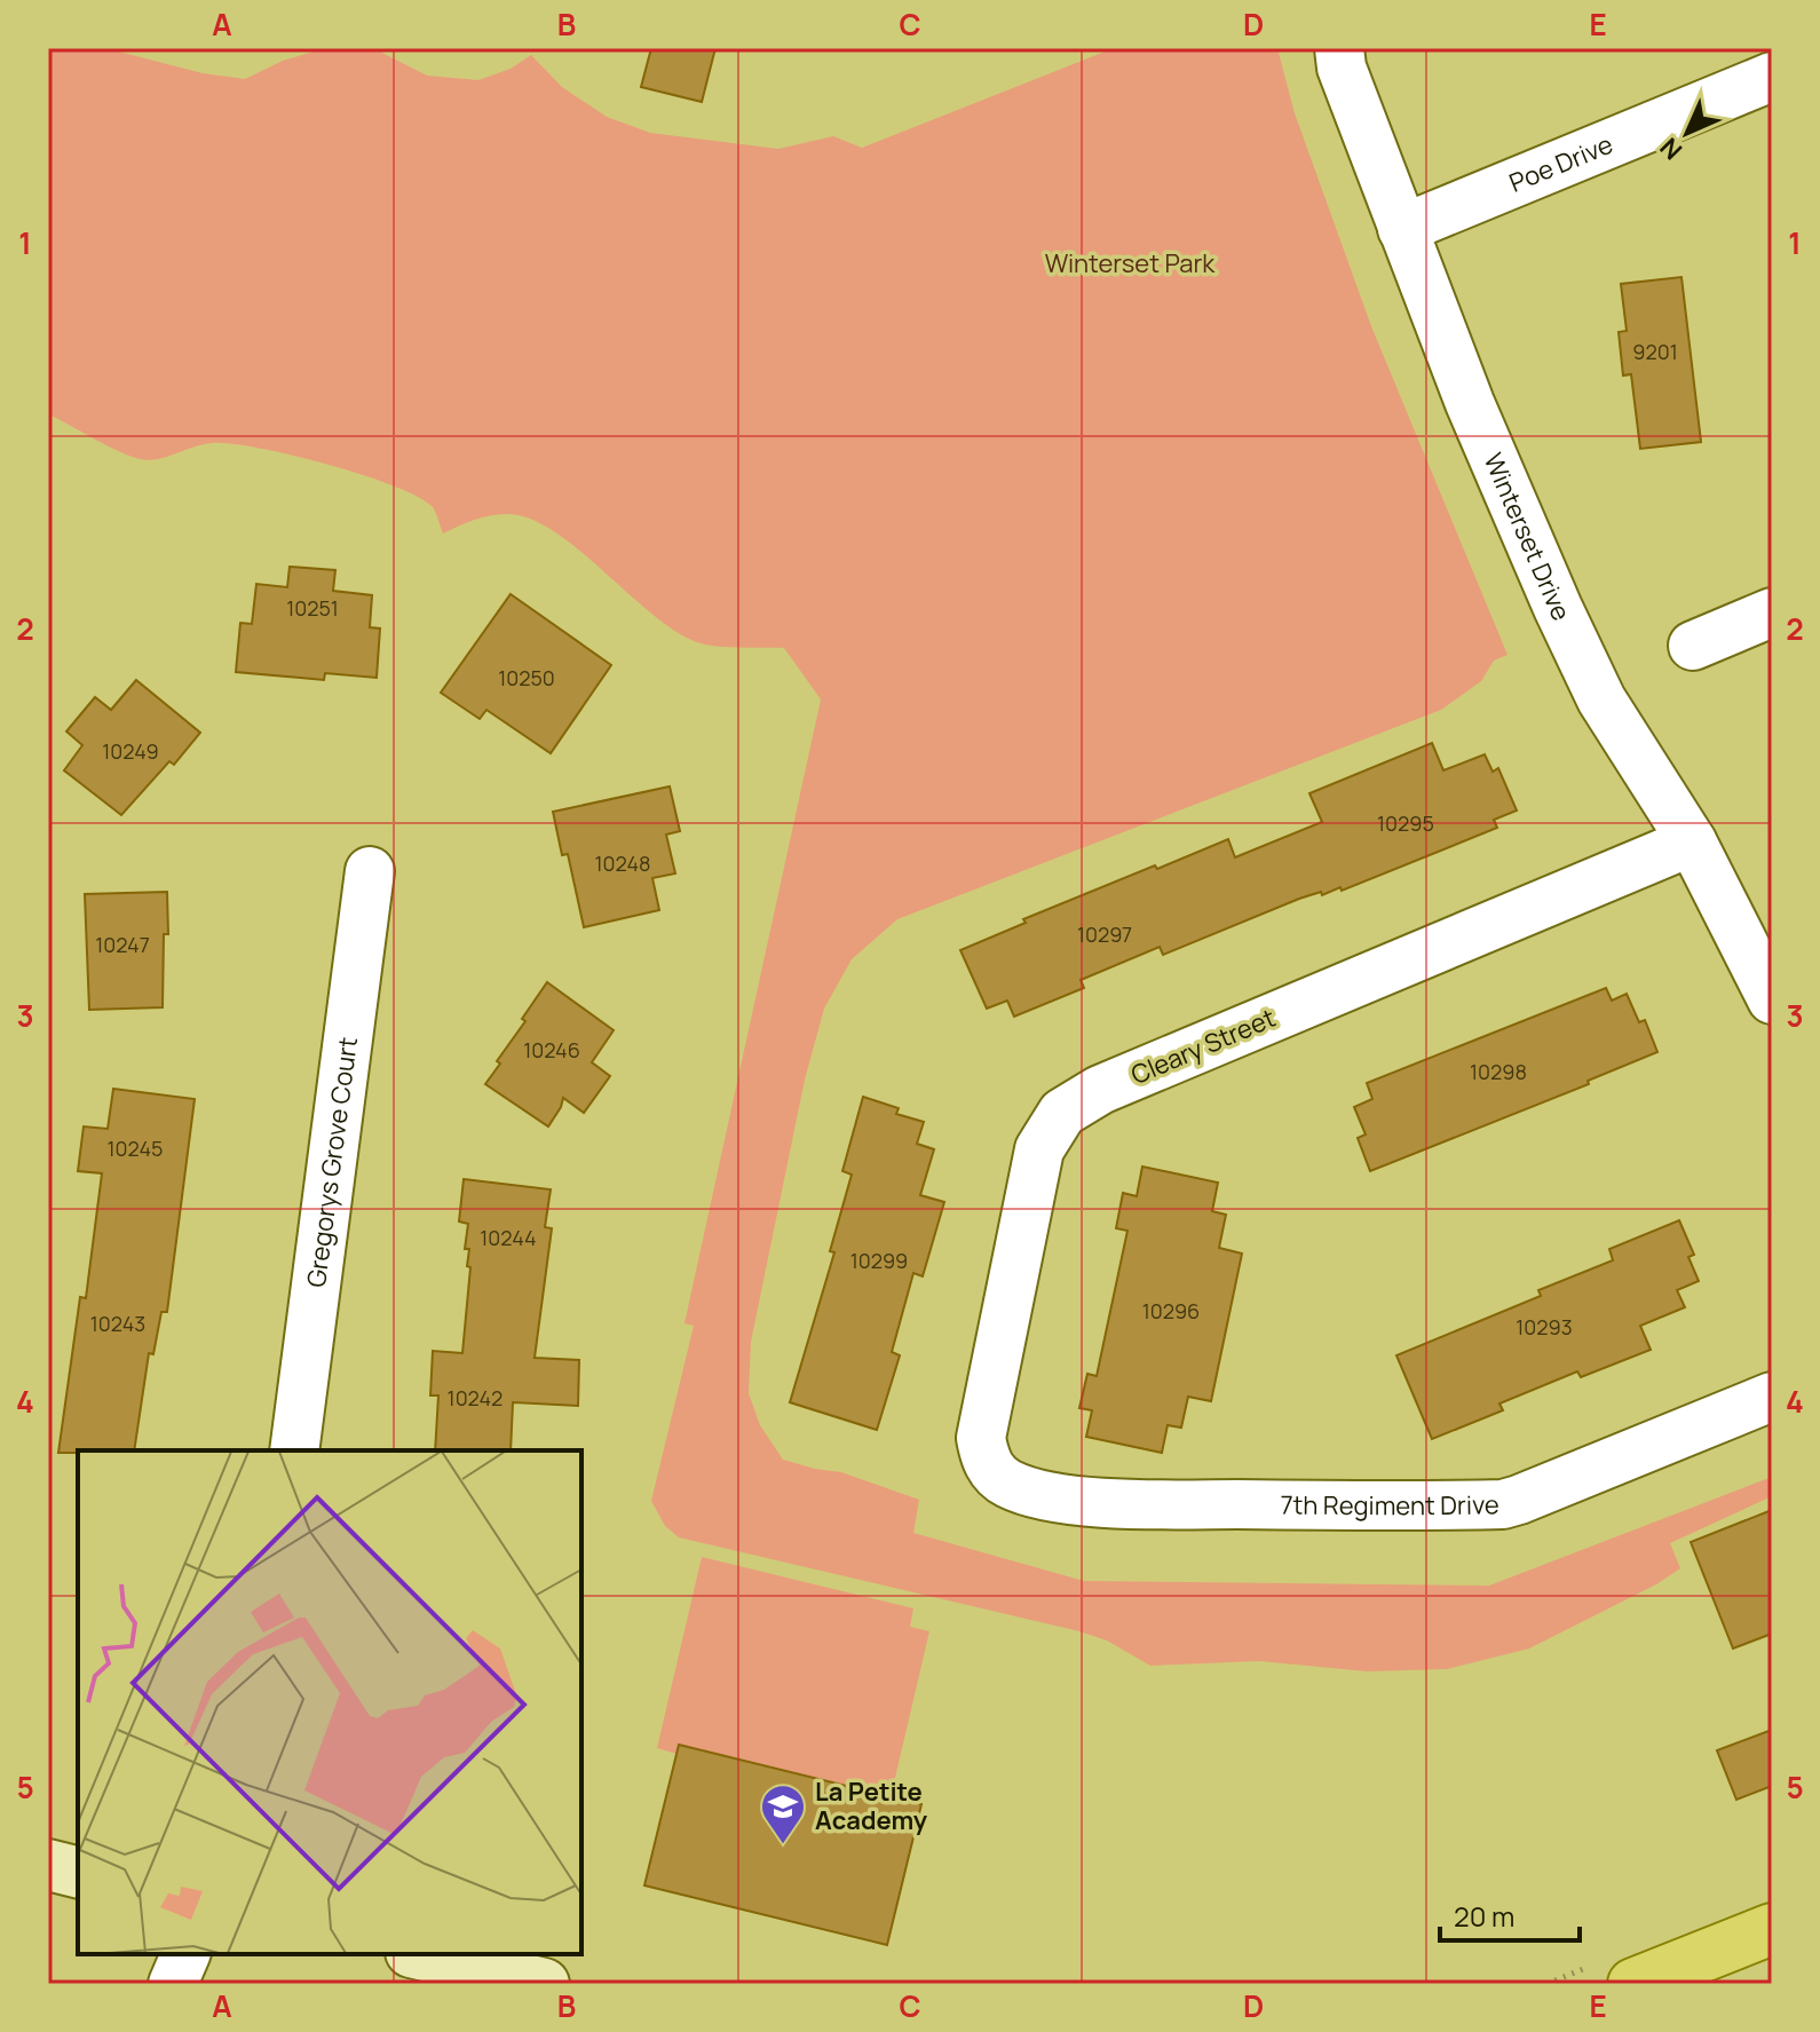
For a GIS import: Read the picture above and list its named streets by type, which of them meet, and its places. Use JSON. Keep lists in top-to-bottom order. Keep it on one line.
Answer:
{"streets":{"street":["Poe Drive","Winterset Drive","Cleary Street","Gregorys Grove Court","7th Regiment Drive"]},"crossings":[["Poe Drive","Winterset Drive"],["Winterset Drive","Cleary Street"],["Cleary Street","7th Regiment Drive"]],"parks":["Winterset Park"],"places":{"school or university":["La Petite Academy"]},"house_numbers":["9201","10251","10250","10249","10295","10248","10297","10247","10246","10298","10245","10244","10299","10296","10243","10293","10242"],"scale_bar":"20 m","north":"bottom left","grid":{"columns":["A","B","C","D","E"],"rows":["1","2","3","4","5"]}}
